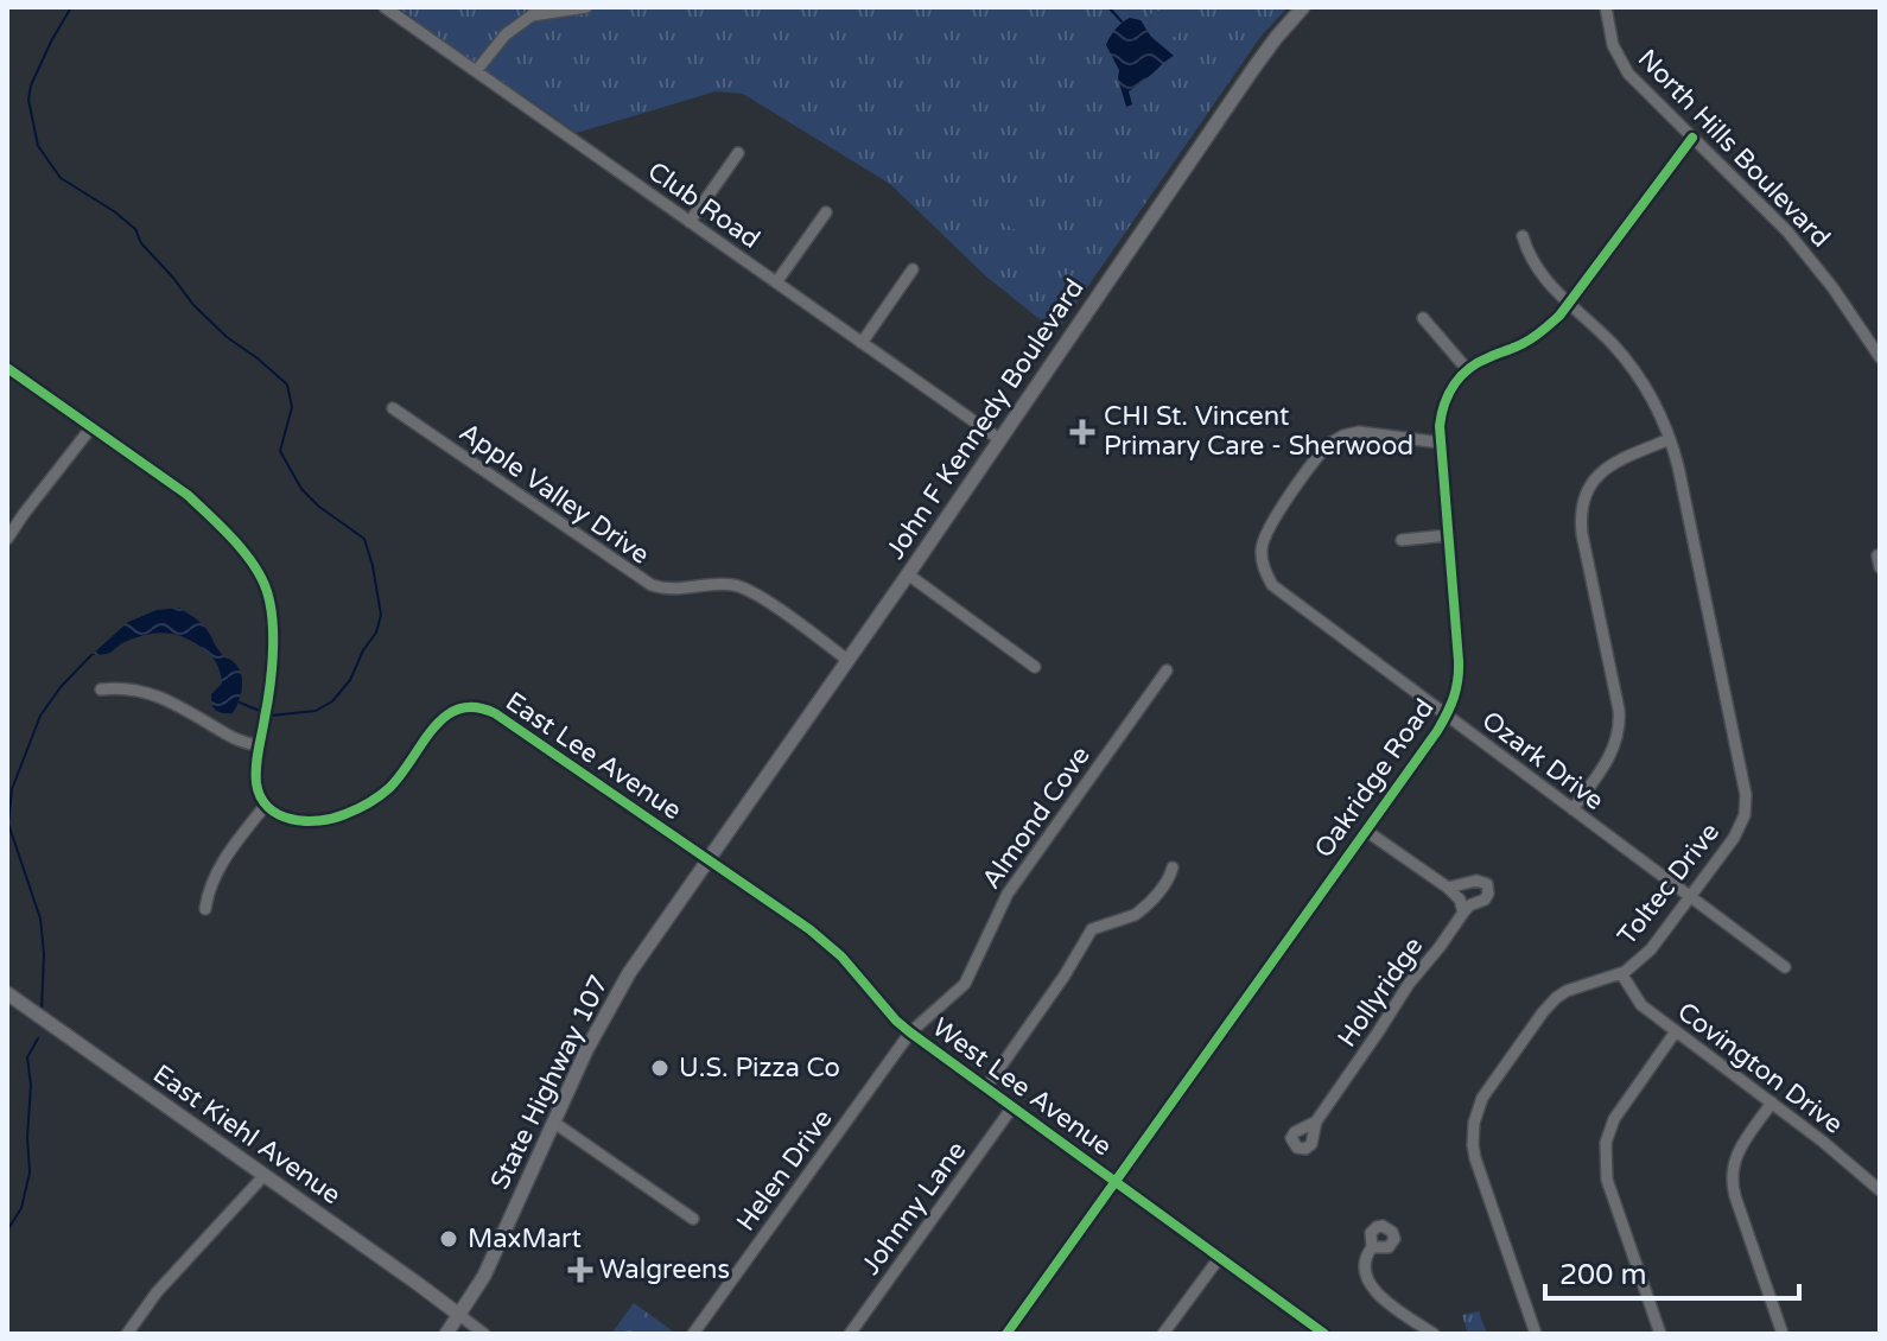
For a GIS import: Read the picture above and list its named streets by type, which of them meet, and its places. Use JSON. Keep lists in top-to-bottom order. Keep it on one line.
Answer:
{"streets":{"main road":["John F Kennedy Boulevard","State Highway 107","East Kiehl Avenue"],"street":["North Hills Boulevard","Club Road","Apple Valley Drive","East Lee Avenue","Ozark Drive","Oakridge Road","Almond Cove","Toltec Drive","Hollyridge","Covington Drive","West Lee Avenue","Helen Drive","Johnny Lane"]},"crossings":[["Club Road","John F Kennedy Boulevard"],["John F Kennedy Boulevard","Apple Valley Drive"],["John F Kennedy Boulevard","East Lee Avenue"],["John F Kennedy Boulevard","State Highway 107"],["John F Kennedy Boulevard","West Lee Avenue"],["East Lee Avenue","State Highway 107"],["East Lee Avenue","West Lee Avenue"],["Ozark Drive","Oakridge Road"],["Ozark Drive","Toltec Drive"],["Oakridge Road","West Lee Avenue"],["Almond Cove","West Lee Avenue"],["Almond Cove","Helen Drive"],["Toltec Drive","Covington Drive"],["State Highway 107","West Lee Avenue"],["State Highway 107","East Kiehl Avenue"],["West Lee Avenue","Helen Drive"],["West Lee Avenue","Johnny Lane"]],"places":{"health":["CHI St. Vincent Primary Care - Sherwood","Walgreens"],"other":["U.S. Pizza Co","MaxMart"]},"scale_bar":"200 m"}
